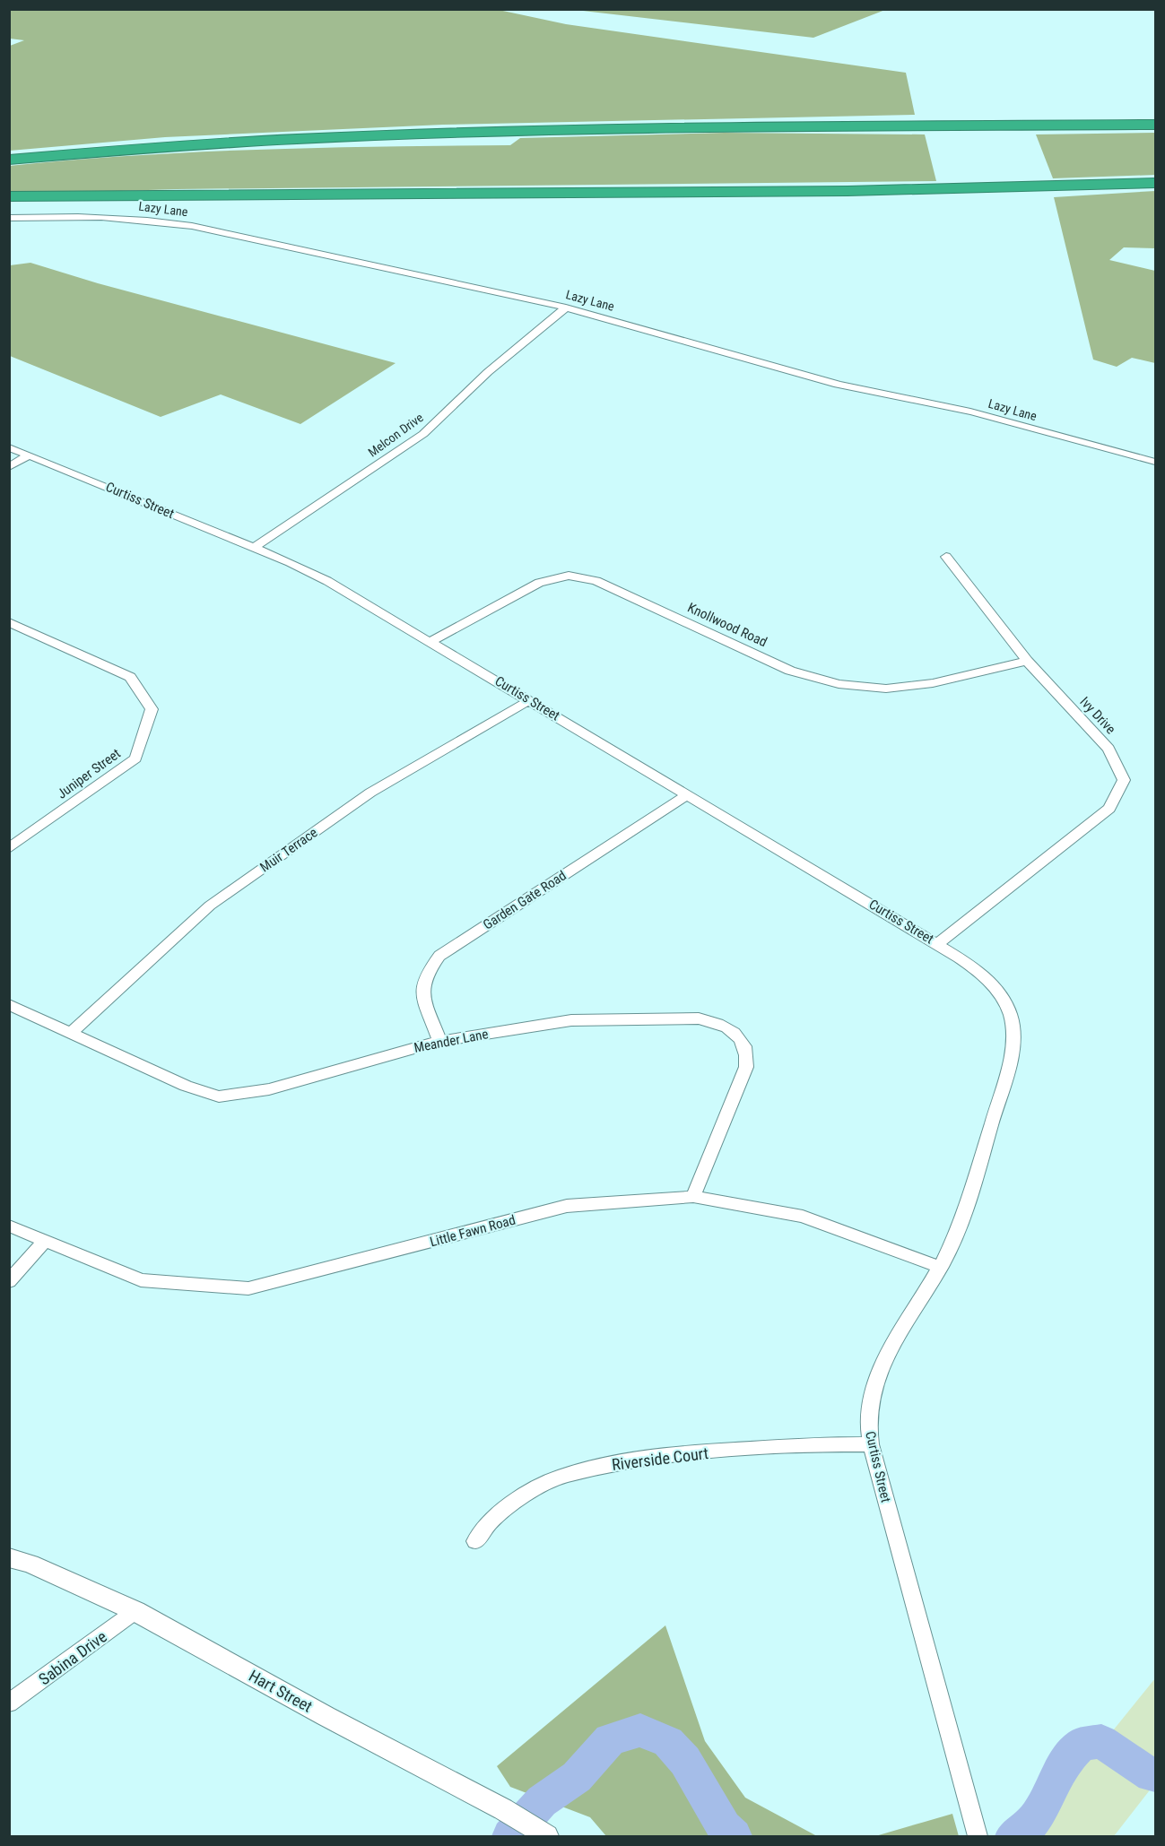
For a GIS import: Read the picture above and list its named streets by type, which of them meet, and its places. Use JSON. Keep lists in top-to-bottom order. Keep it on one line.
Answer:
{"streets":{"street":["Lazy Lane","Melcon Drive","Curtiss Street","Knollwood Road","Ivy Drive","Juniper Street","Muir Terrace","Garden Gate Road","Meander Lane","Little Fawn Road","Riverside Court","Sabina Drive","Hart Street"]},"crossings":[["Lazy Lane","Melcon Drive"],["Melcon Drive","Curtiss Street"],["Curtiss Street","Knollwood Road"],["Curtiss Street","Ivy Drive"],["Curtiss Street","Muir Terrace"],["Curtiss Street","Garden Gate Road"],["Curtiss Street","Little Fawn Road"],["Curtiss Street","Riverside Court"],["Knollwood Road","Ivy Drive"],["Muir Terrace","Meander Lane"],["Garden Gate Road","Meander Lane"],["Meander Lane","Little Fawn Road"],["Sabina Drive","Hart Street"]]}
